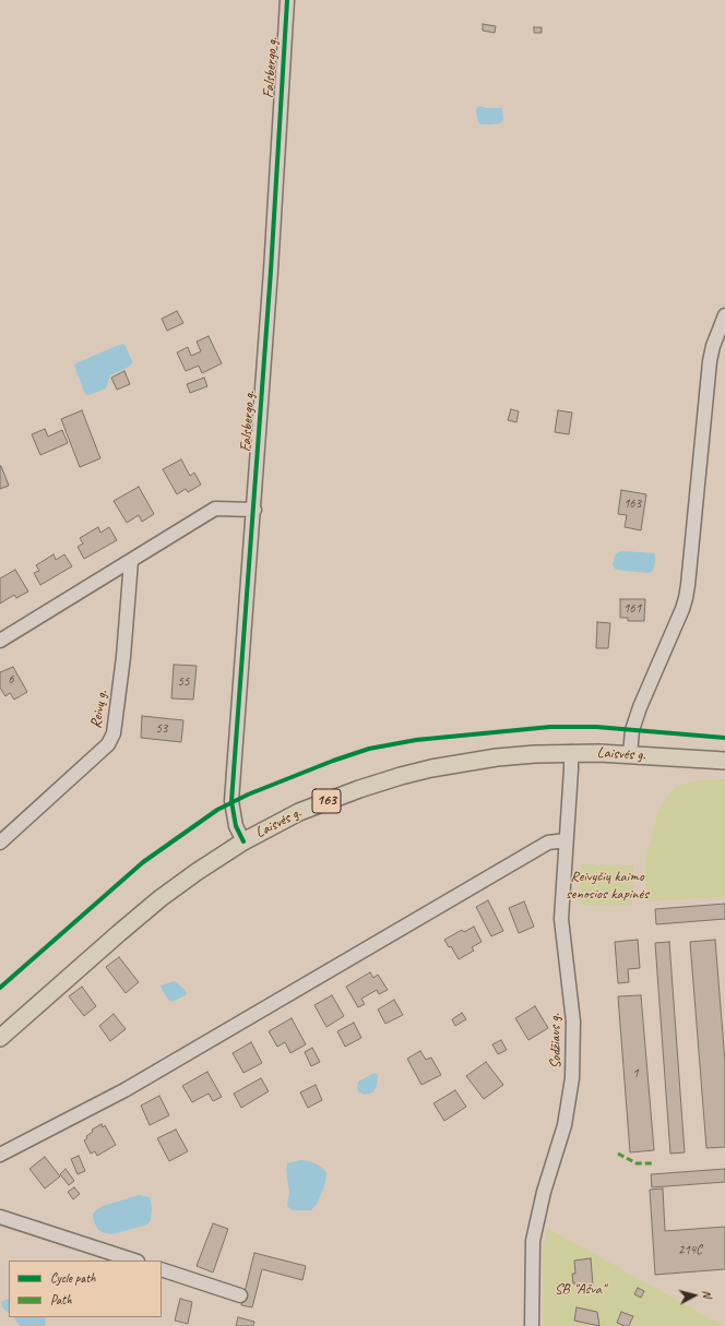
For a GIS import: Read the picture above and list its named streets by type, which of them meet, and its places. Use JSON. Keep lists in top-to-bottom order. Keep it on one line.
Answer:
{"streets":{"main road":["Laisvės g.","163"],"street":["Falsbergo g.","Reivų g.","Sodžiaus g."]},"crossings":[["Falsbergo g.","Laisvės g."],["Laisvės g.","Sodžiaus g."]],"parks":["Reivyčių kaimo senosios kapinės","SB \"Ašva\""],"house_numbers":["163","161","6","55","53","1","214C"],"legend":["Cycle path","Path"],"north":"right"}
